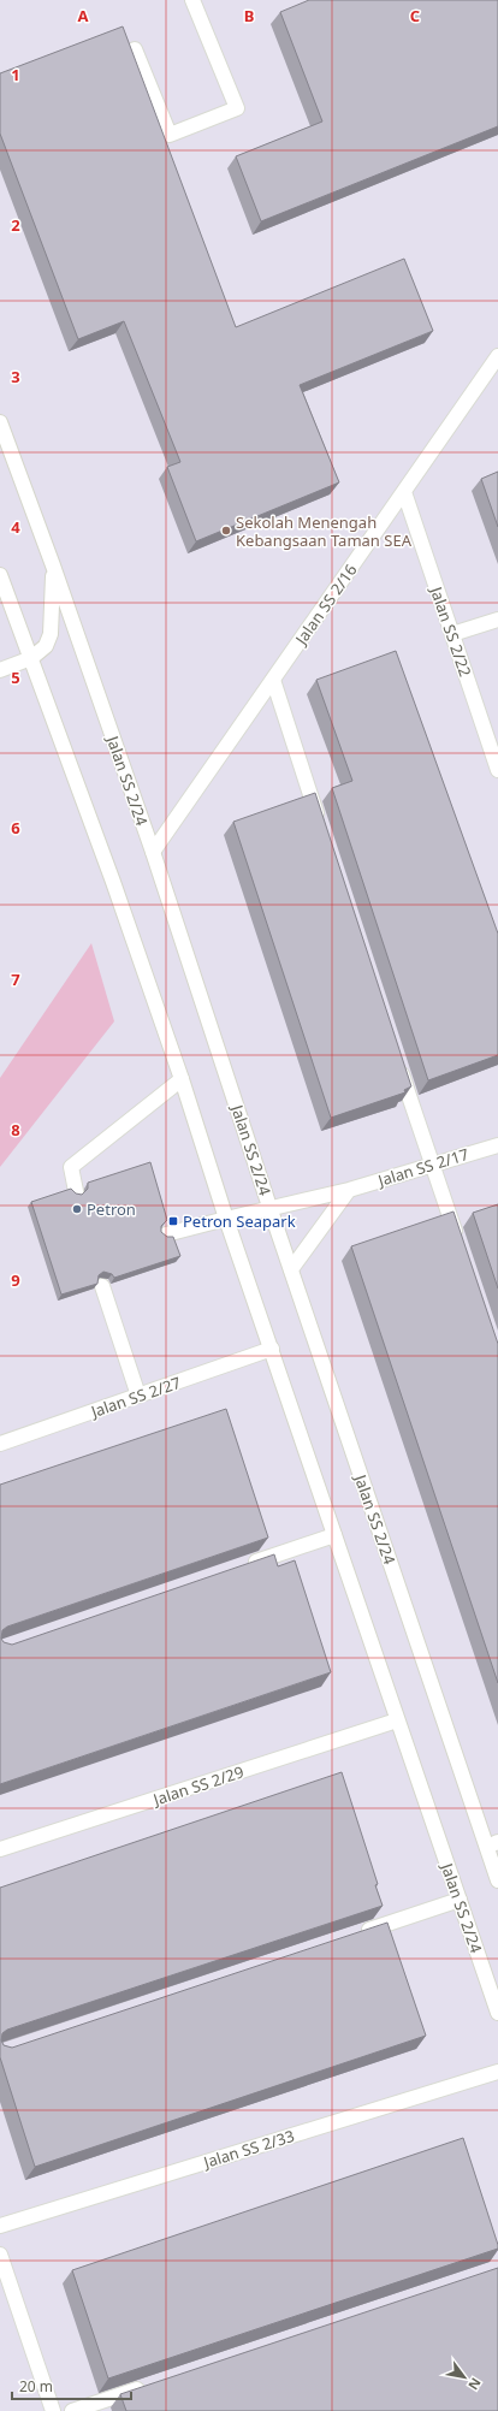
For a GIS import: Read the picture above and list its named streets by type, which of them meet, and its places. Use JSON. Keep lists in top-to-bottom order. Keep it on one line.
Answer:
{"streets":{"main road":["Jalan SS 2/16","Jalan SS 2/22","Jalan SS 2/24","Jalan SS 2/17","Jalan SS 2/27","Jalan SS 2/29","Jalan SS 2/33"]},"crossings":[["Jalan SS 2/16","Jalan SS 2/22"],["Jalan SS 2/16","Jalan SS 2/24"],["Jalan SS 2/24","Jalan SS 2/17"],["Jalan SS 2/24","Jalan SS 2/27"],["Jalan SS 2/24","Jalan SS 2/29"]],"places":{"other":["Sekolah Menengah Kebangsaan Taman SEA","Petron"],"transit":["Petron Seapark"]},"scale_bar":"20 m","north":"bottom right","grid":{"columns":["A","B","C"],"rows":["1","2","3","4","5","6","7","8","9"]}}
